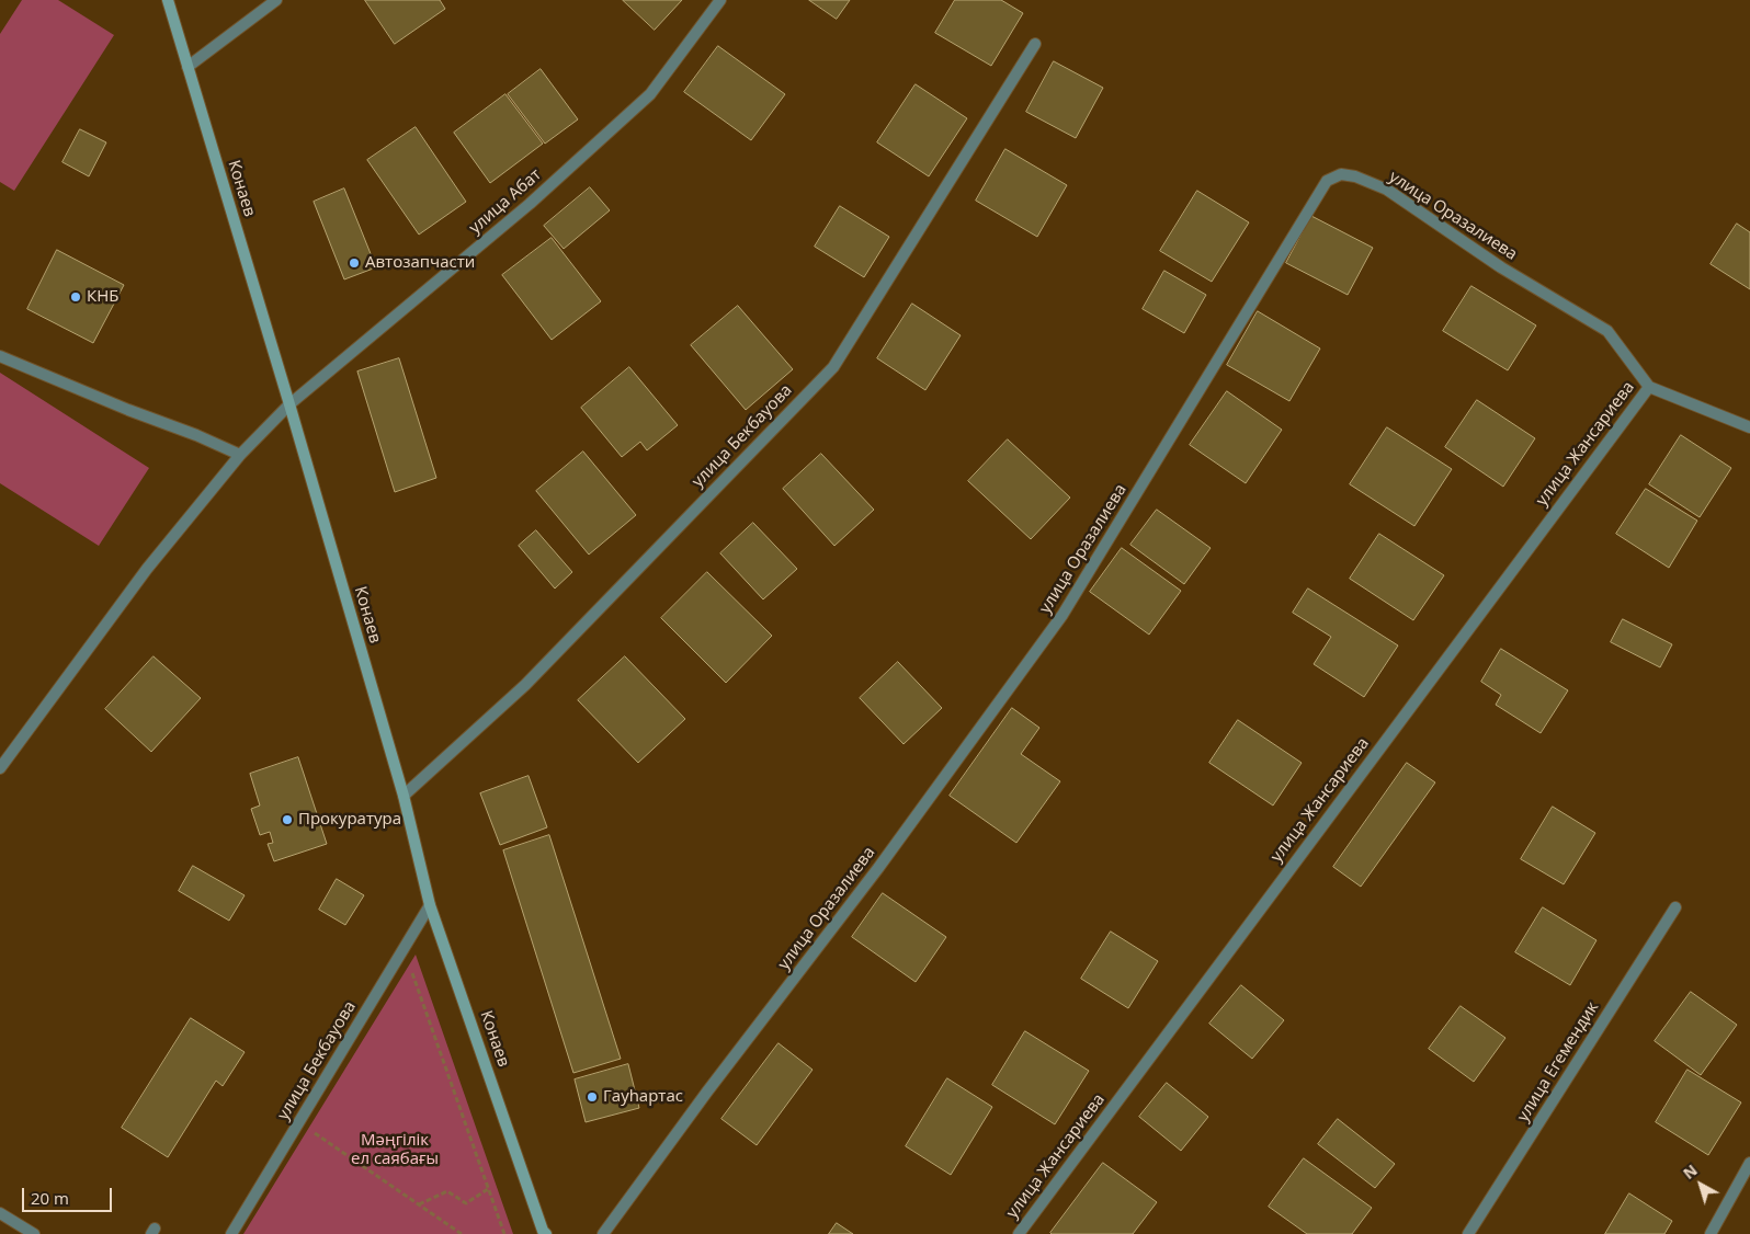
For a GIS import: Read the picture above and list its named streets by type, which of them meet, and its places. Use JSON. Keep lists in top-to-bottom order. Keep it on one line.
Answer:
{"streets":{"main road":["Конаев"],"street":["улица Абат","улица Оразалиева","улица Бекбауова","улица Жансариева","улица Егемендик"]},"crossings":[["Конаев","улица Абат"],["Конаев","улица Бекбауова"],["улица Оразалиева","улица Жансариева"]],"parks":["Мәңгілік ел саябағы"],"places":["Автозапчасти","КНБ","Прокуратура","Гауһартас"],"scale_bar":"20 m","north":"top left"}
